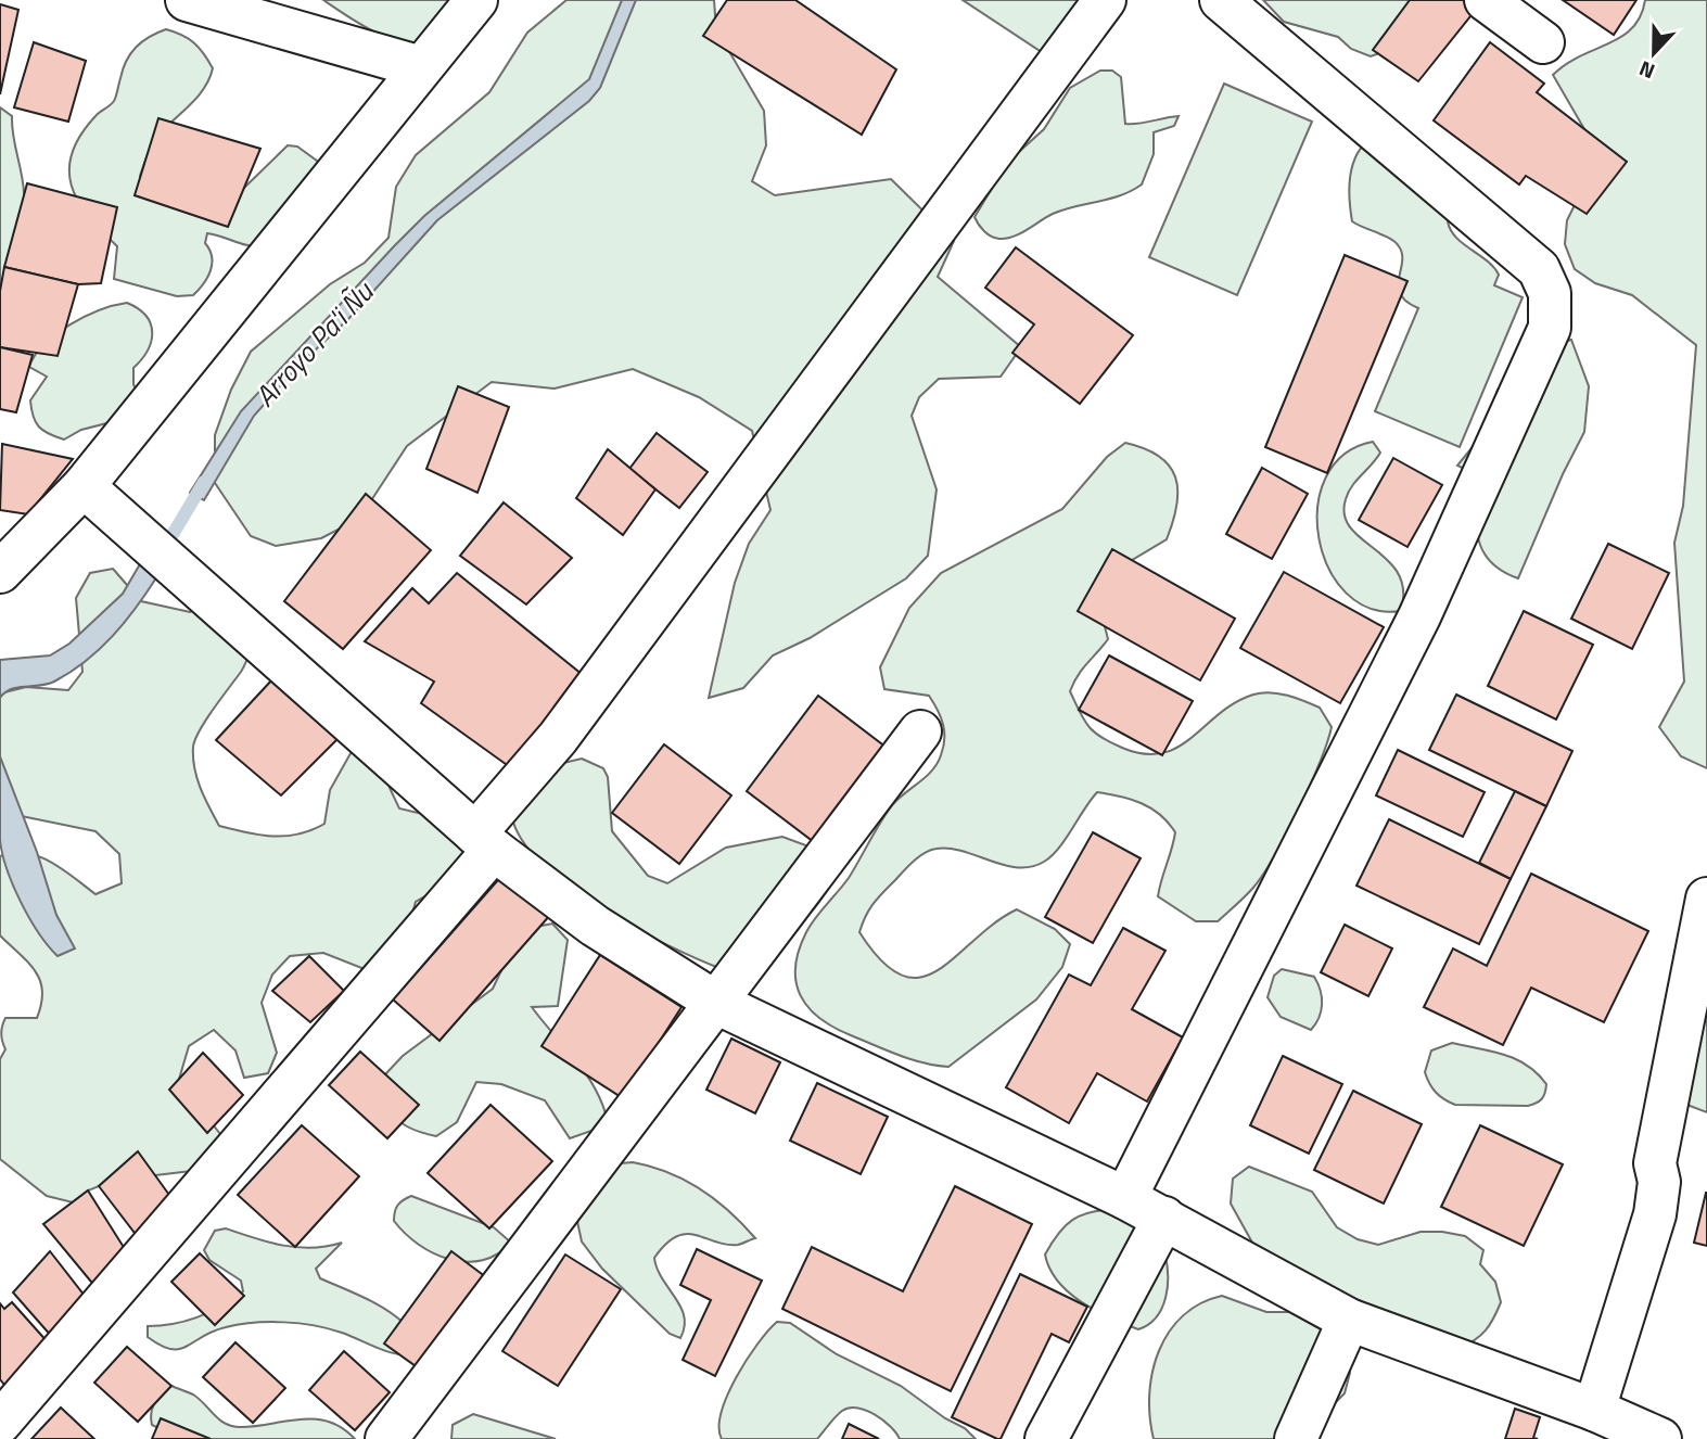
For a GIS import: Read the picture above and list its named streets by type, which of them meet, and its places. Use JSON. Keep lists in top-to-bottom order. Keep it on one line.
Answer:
{"water":["Arroyo Pa'i Ñu"],"north":"bottom"}
